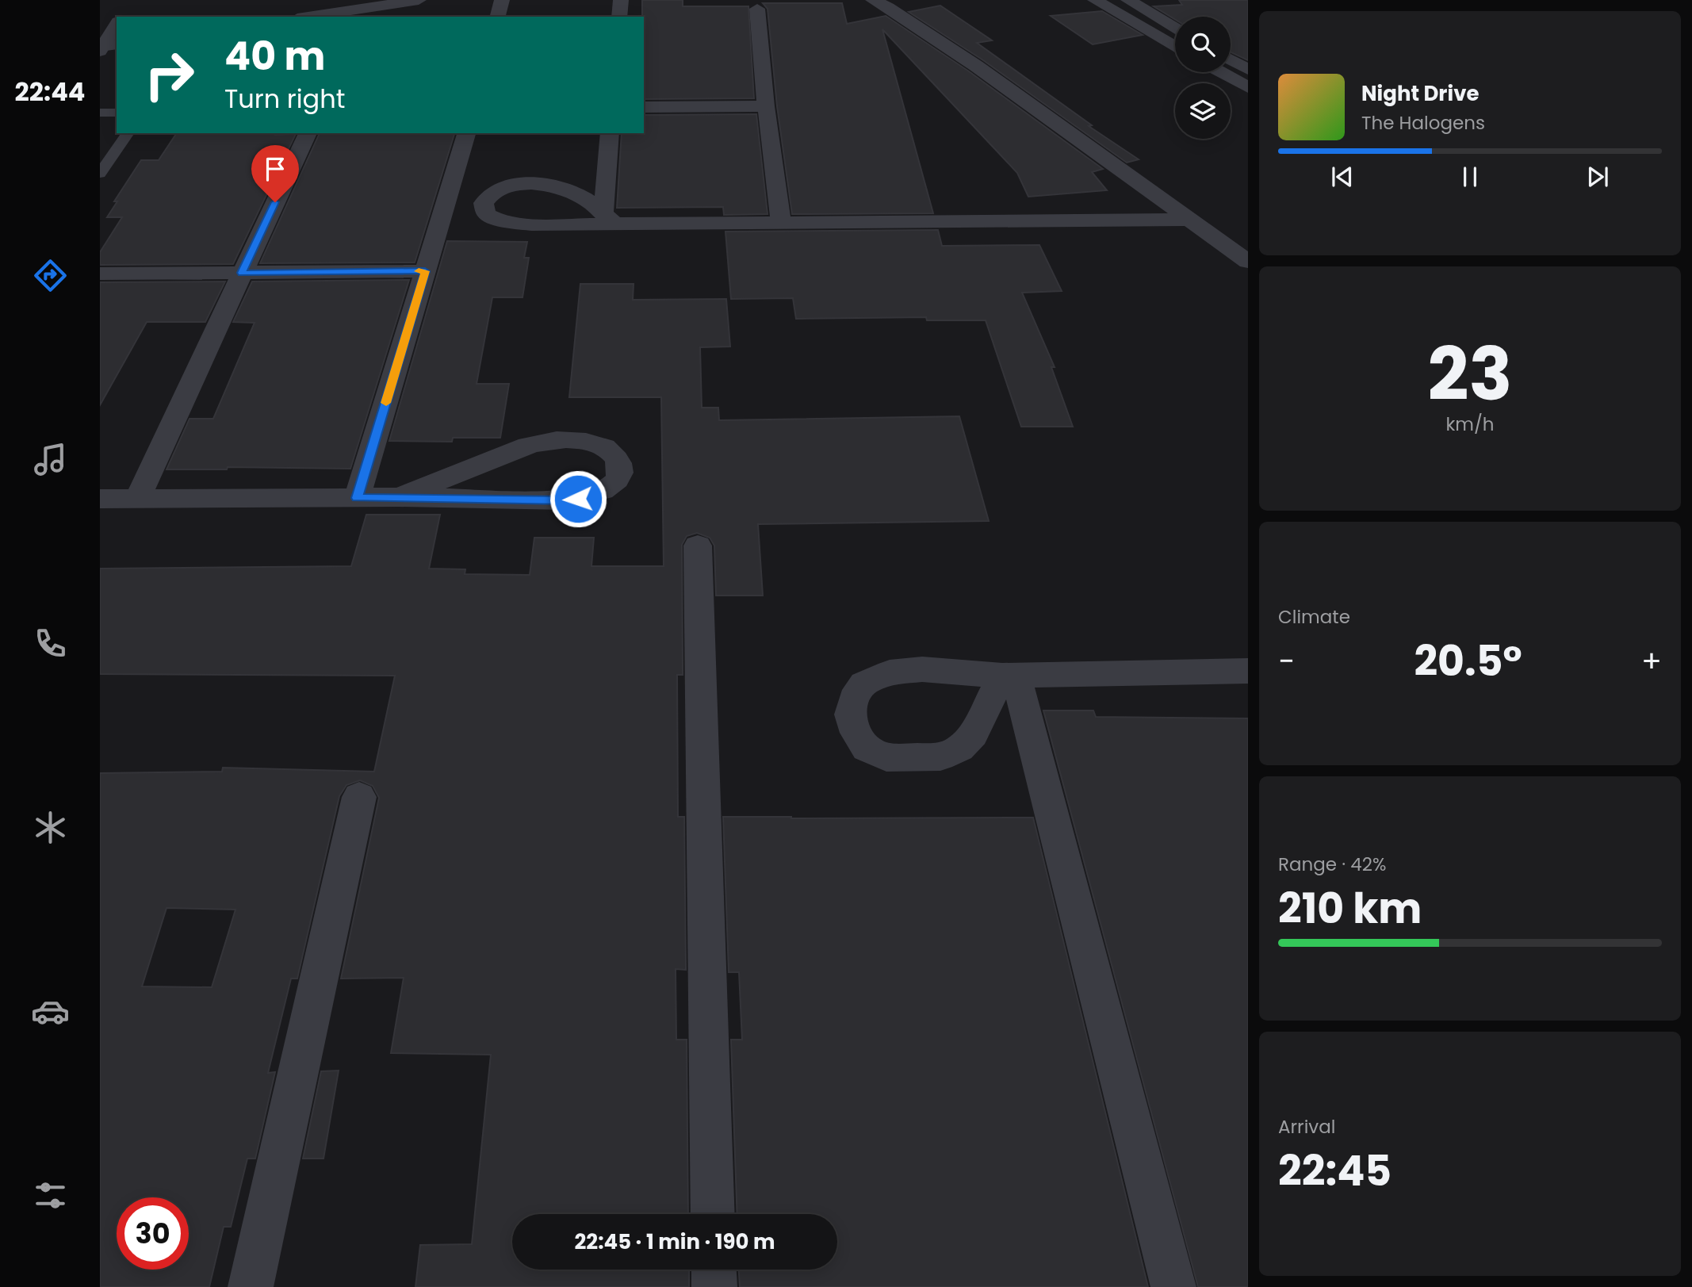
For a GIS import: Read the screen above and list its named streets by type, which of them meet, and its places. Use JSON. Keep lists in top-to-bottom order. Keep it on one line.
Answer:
{"page":{"tabs":"22:44","turn":["40 m","Turn right"],"song":["Night Drive","The Halogens"],"tile":[["23","km/h"],"Climate",["Range · 42%","210 km"],["Arrival","22:45"]],"heat":["−","20.5°","+"],"limit":"30","trip":"22:45 · 1 min · 190 m"}}
